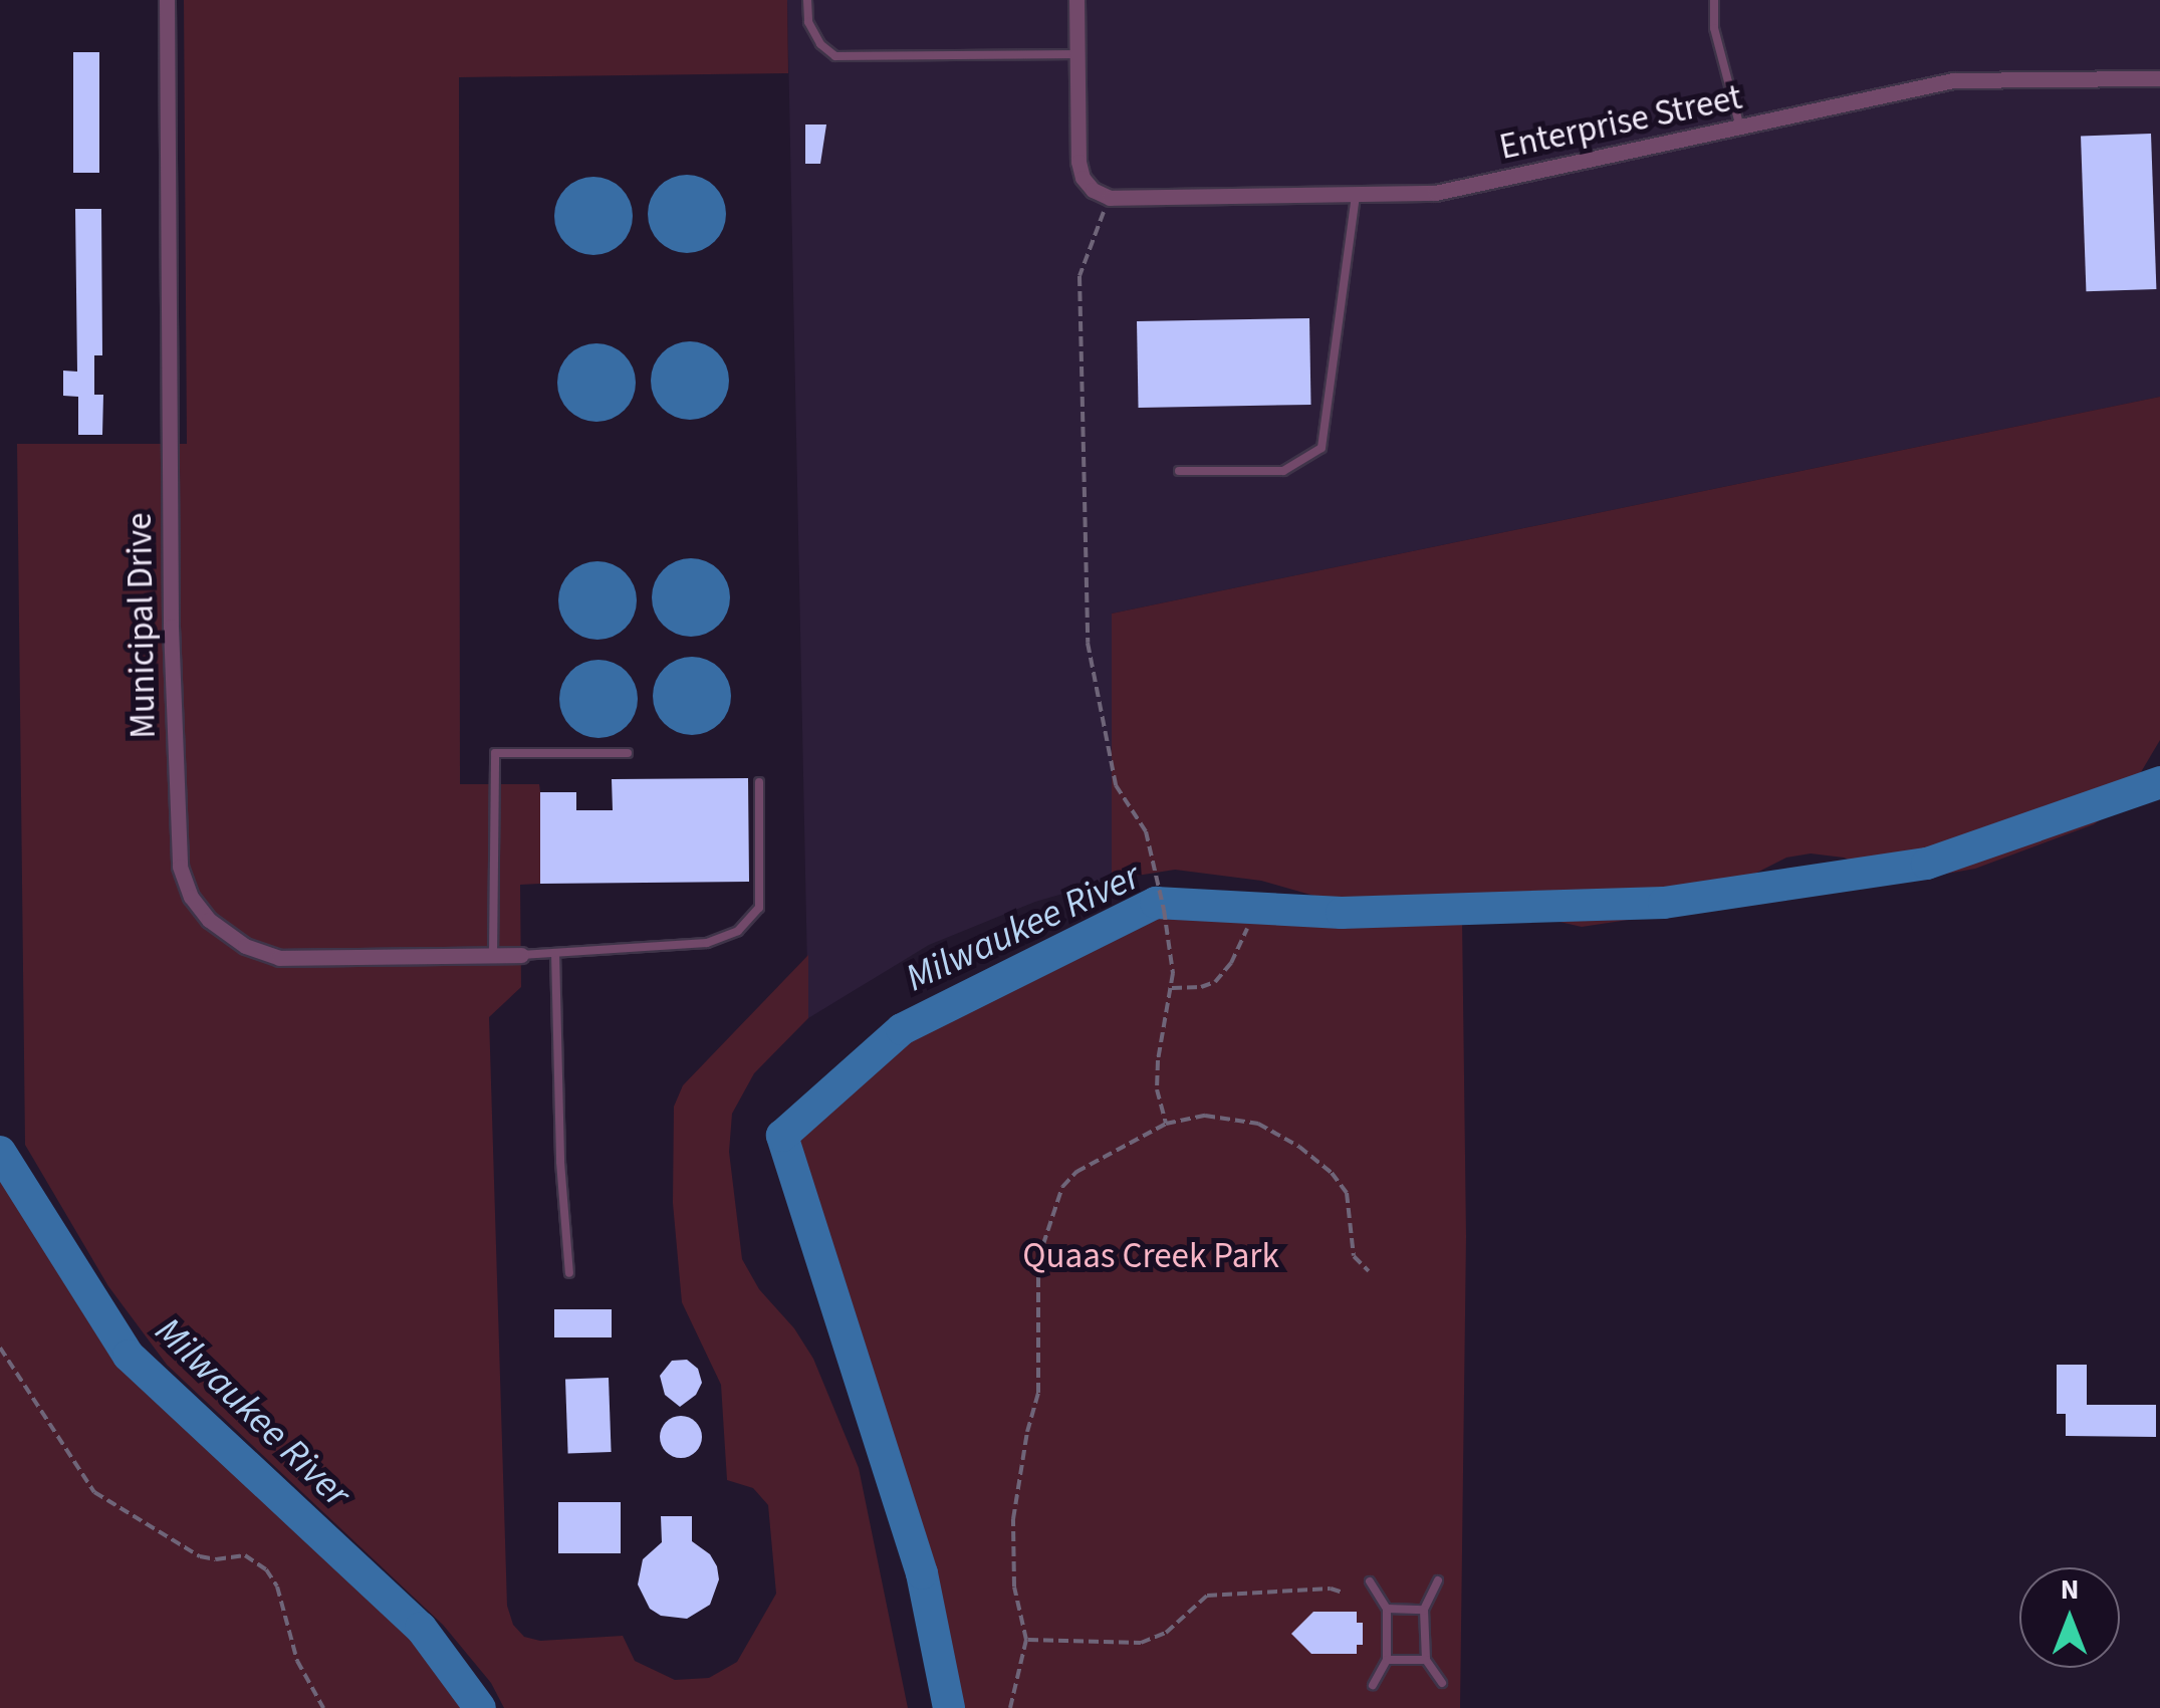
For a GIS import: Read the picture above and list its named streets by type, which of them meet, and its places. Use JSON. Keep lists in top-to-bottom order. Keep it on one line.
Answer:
{"streets":{"street":["Enterprise Street","Municipal Drive"]},"water":["Milwaukee River"],"parks":["Quaas Creek Park"],"north":"top"}
